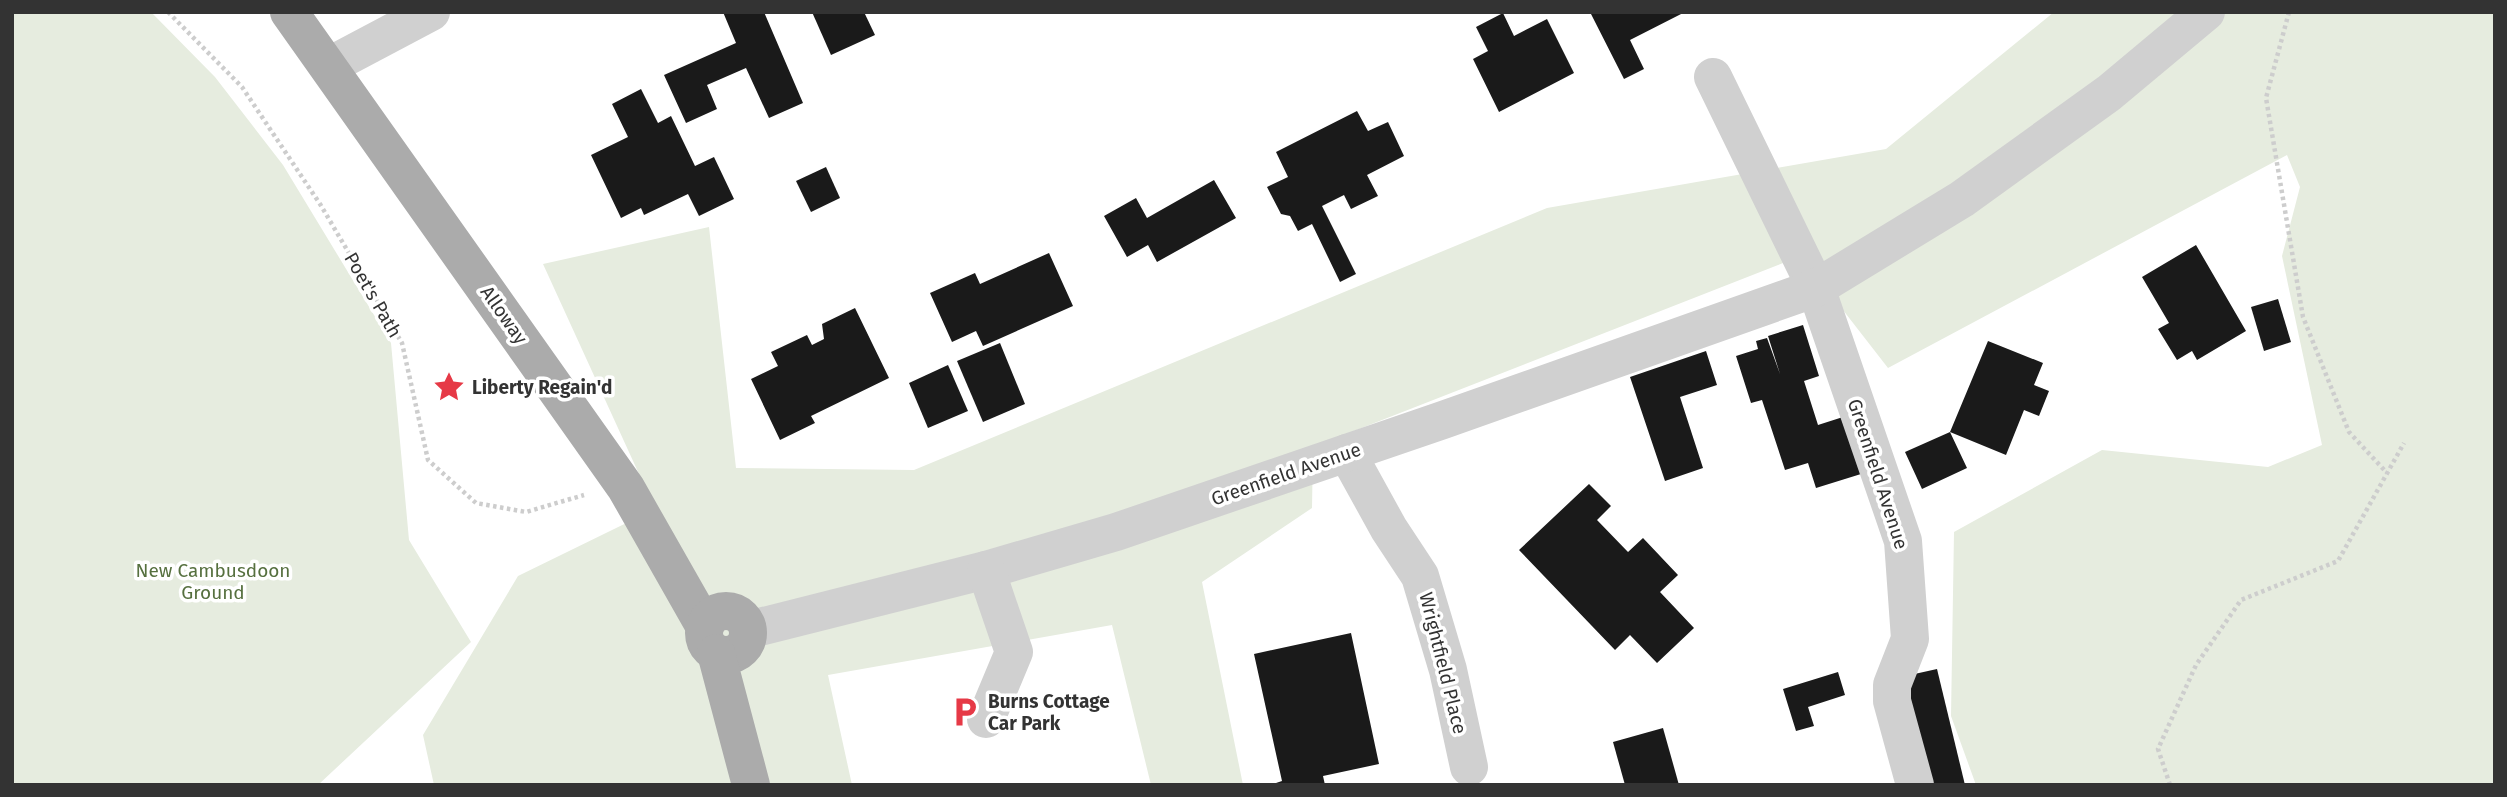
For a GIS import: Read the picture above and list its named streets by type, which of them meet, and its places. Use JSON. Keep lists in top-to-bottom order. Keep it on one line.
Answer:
{"streets":{"main road":["Alloway"],"street":["Greenfield Avenue","Wrightfield Place"],"path":["Poet's Path"]},"crossings":[["Poet's Path","Alloway"],["Greenfield Avenue","Wrightfield Place"]],"parks":["New Cambusdoon Ground"],"places":{"place":["Liberty Regain'd"],"parking":["Burns Cottage Car Park"]}}
